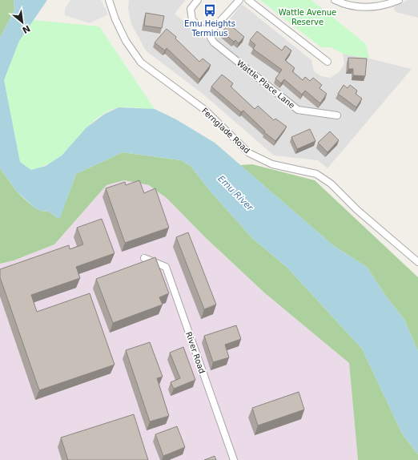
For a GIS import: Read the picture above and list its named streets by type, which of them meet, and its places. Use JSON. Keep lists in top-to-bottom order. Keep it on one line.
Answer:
{"streets":{"street":["Wattle Place Lane","Fernglade Road","River Road"]},"water":["Emu River"],"parks":["Wattle Avenue Reserve"],"places":{"bus stop":["Emu Heights Terminus"]},"north":"bottom right"}
